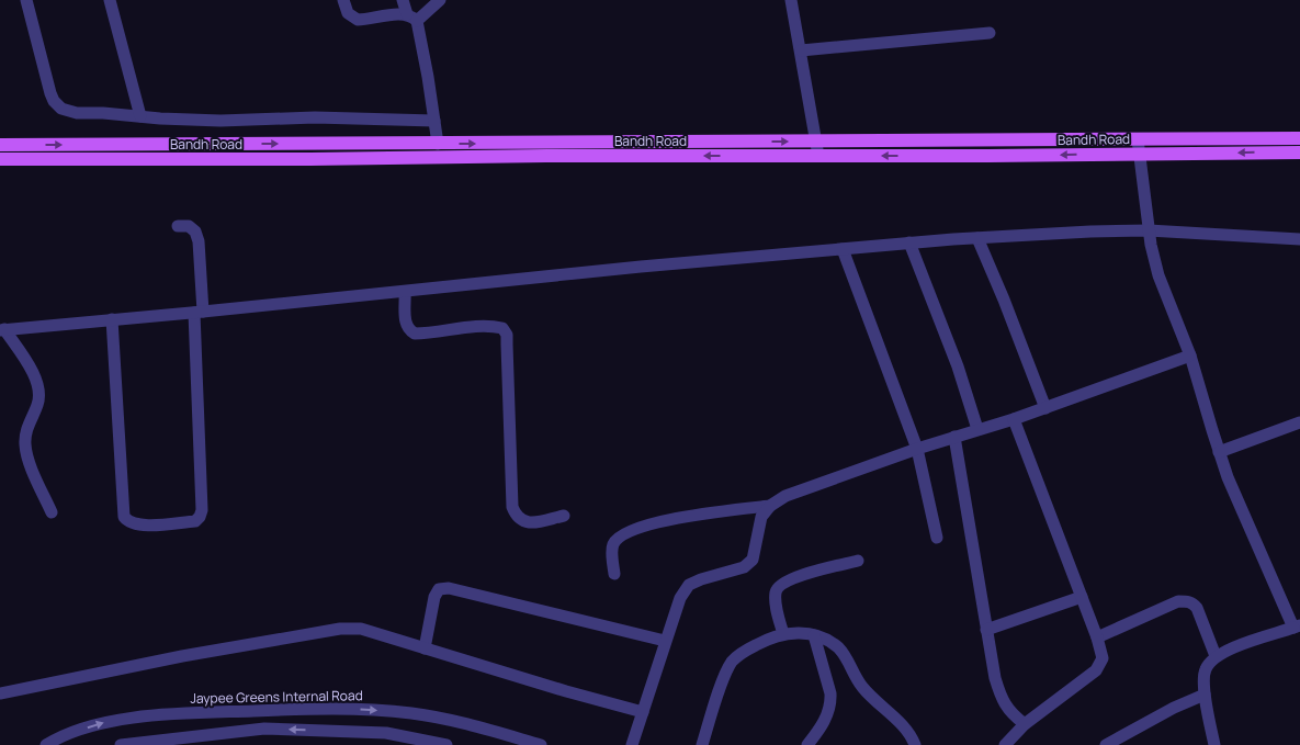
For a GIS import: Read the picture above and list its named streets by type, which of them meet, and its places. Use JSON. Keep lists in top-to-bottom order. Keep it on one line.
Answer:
{"streets":{"main road":["Bandh Road"],"street":["Jaypee Greens Internal Road"]}}
